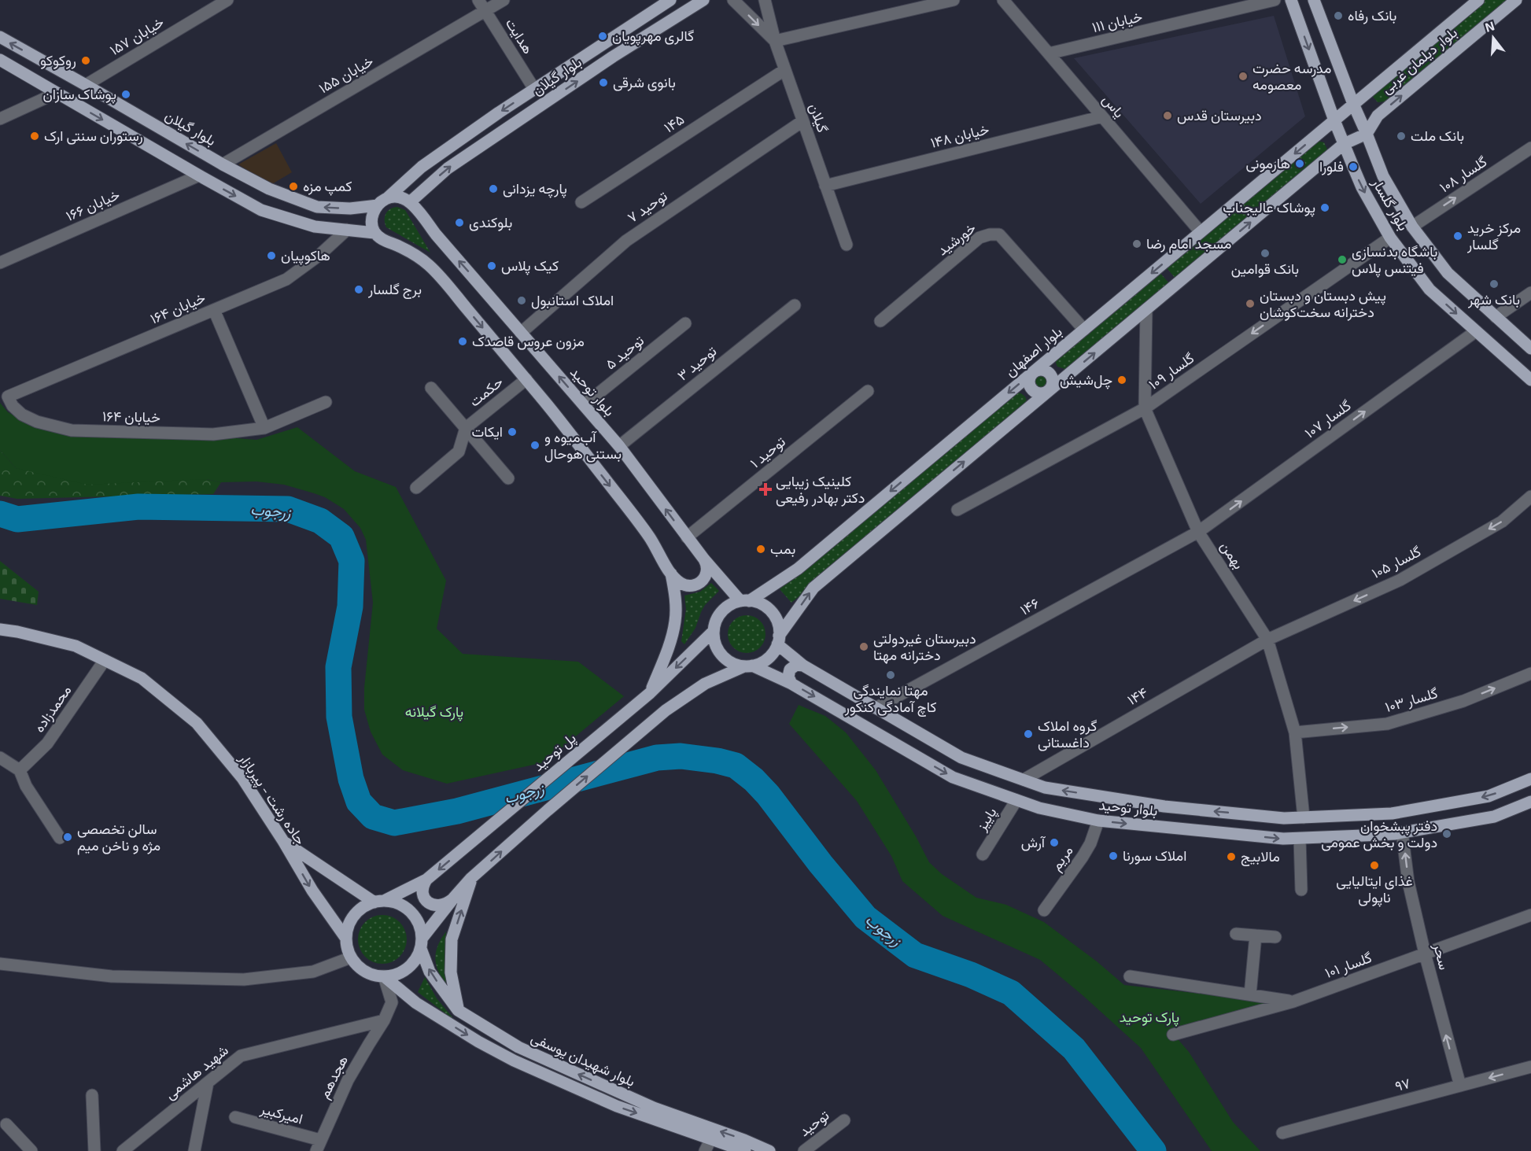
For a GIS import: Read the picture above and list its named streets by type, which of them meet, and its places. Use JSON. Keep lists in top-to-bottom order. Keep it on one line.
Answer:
{"streets":{"main road":["بلوار دیلمان غربی","بلوار گیلان","بلوار گلسار","بلوار اصفهان","بلوار توحید","پل توحید","جاده رشت - پیربازار","بلوار شهیدان یوسفی"],"street":["خیابان ۱۱۱","خیابان ۱۵۷","هدایت","خیابان ۱۵۵","یاس","گیلان","۱۴۵","خیابان ۱۴۸","گلسار ۱۰۸","خیابان ۱۶۶","توحید ۷","خورشید","۱۶۴ خیابان","توحید ۵","توحید ۳","گلسار ۱۰۹","حکمت","خیابان ۱۶۴","گلسار ۱۰۷","توحید ۱","بهمن","گلسار ۱۰۵","۱۴۶","۱۴۴","گلسار ۱۰۳","محمدزاده","پاییز","مریم","سحر","گلسار ۱۰۱","شهید هاشمی","هجدهم","۹۷","امیرکبیر","توحید"]},"crossings":[["خیابان ۱۱۱","یاس"],["خیابان ۱۵۷","بلوار گیلان"],["هدایت","خیابان ۱۵۵"],["هدایت","بلوار گیلان"],["بلوار دیلمان غربی","بلوار گلسار"],["بلوار دیلمان غربی","بلوار اصفهان"],["خیابان ۱۵۵","بلوار گیلان"],["بلوار گیلان","بلوار توحید"],["یاس","خیابان ۱۴۸"],["یاس","بلوار اصفهان"],["گیلان","۱۴۵"],["گیلان","خیابان ۱۴۸"],["گیلان","توحید ۷"],["گلسار ۱۰۸","بلوار گلسار"],["بلوار گلسار","بلوار اصفهان"],["بلوار گلسار","گلسار ۱۰۹"],["بلوار گلسار","گلسار ۱۰۷"],["توحید ۷","بلوار توحید"],["خورشید","بلوار اصفهان"],["۱۶۴ خیابان","خیابان ۱۶۴"],["بلوار اصفهان","بلوار توحید"],["بلوار اصفهان","پل توحید"],["توحید ۵","بلوار توحید"],["توحید ۳","بلوار توحید"],["گلسار ۱۰۹","بهمن"],["بلوار توحید","توحید ۱"],["بلوار توحید","بهمن"],["بلوار توحید","۱۴۶"],["بلوار توحید","۱۴۴"],["بلوار توحید","پل توحید"],["بلوار توحید","پاییز"],["بلوار توحید","مریم"],["بلوار توحید","سحر"],["گلسار ۱۰۷","بهمن"],["گلسار ۱۰۷","۱۴۶"],["بهمن","گلسار ۱۰۵"],["بهمن","۱۴۶"],["بهمن","۱۴۴"],["بهمن","گلسار ۱۰۳"],["گلسار ۱۰۵","۱۴۴"],["محمدزاده","جاده رشت - پیربازار"],["پل توحید","جاده رشت - پیربازار"],["پل توحید","بلوار شهیدان یوسفی"],["پل توحید","هجدهم"],["جاده رشت - پیربازار","بلوار شهیدان یوسفی"],["جاده رشت - پیربازار","هجدهم"],["سحر","گلسار ۱۰۱"],["سحر","۹۷"],["بلوار شهیدان یوسفی","هجدهم"],["شهید هاشمی","هجدهم"],["هجدهم","امیرکبیر"]],"one_way":["گلسار ۱۰۸","گلسار ۱۰۹","گلسار ۱۰۷","گلسار ۱۰۵","گلسار ۱۰۳","سحر"],"water":["زرجوب"],"parks":["پارک گیلانه","پارک توحید"],"places":{"other":["بانک رفاه","گالری مهرپویان","روکوکو","مدرسه حضرت معصومه","بانوی شرقی","پوشاک سازان","دبیرستان قدس","رستوران سنتی ارک","بانک ملت","هارمونی","فلورا","کمپ مزه","پارچه یزدانی","پوشاک عالیجناب","بلوکندی","مرکز خرید گلسار","مسجد امام رضا","بانک قوامین","هاکوپیان","باشگاه بدنسازی فیتنس پلاس","کیک پلاس","بانک شهر","برج گلسار","املاک استانبول","پیش دبستان و دبستان دخترانه سخت‌کوشان","مزون عروس قاصدک","چل‌شیش","ایکات","آب‌میوه و بستنی هوحال","بمب","دبیرستان غیردولتی دخترانه مهتا","مهتا نمایندگی کاچ آمادگی کنکور","گروه املاک داغستانی","دفتر پبشخوان دولت و بخش عمومی","سالن تخصصی مژه و ناخن میم","آرش","املاک سورنا","مالابیج","غذای ایتالیایی ناپولی"],"health":["کلینیک زیبایی دکتر بهادر رفیعی"]},"north":"top"}
